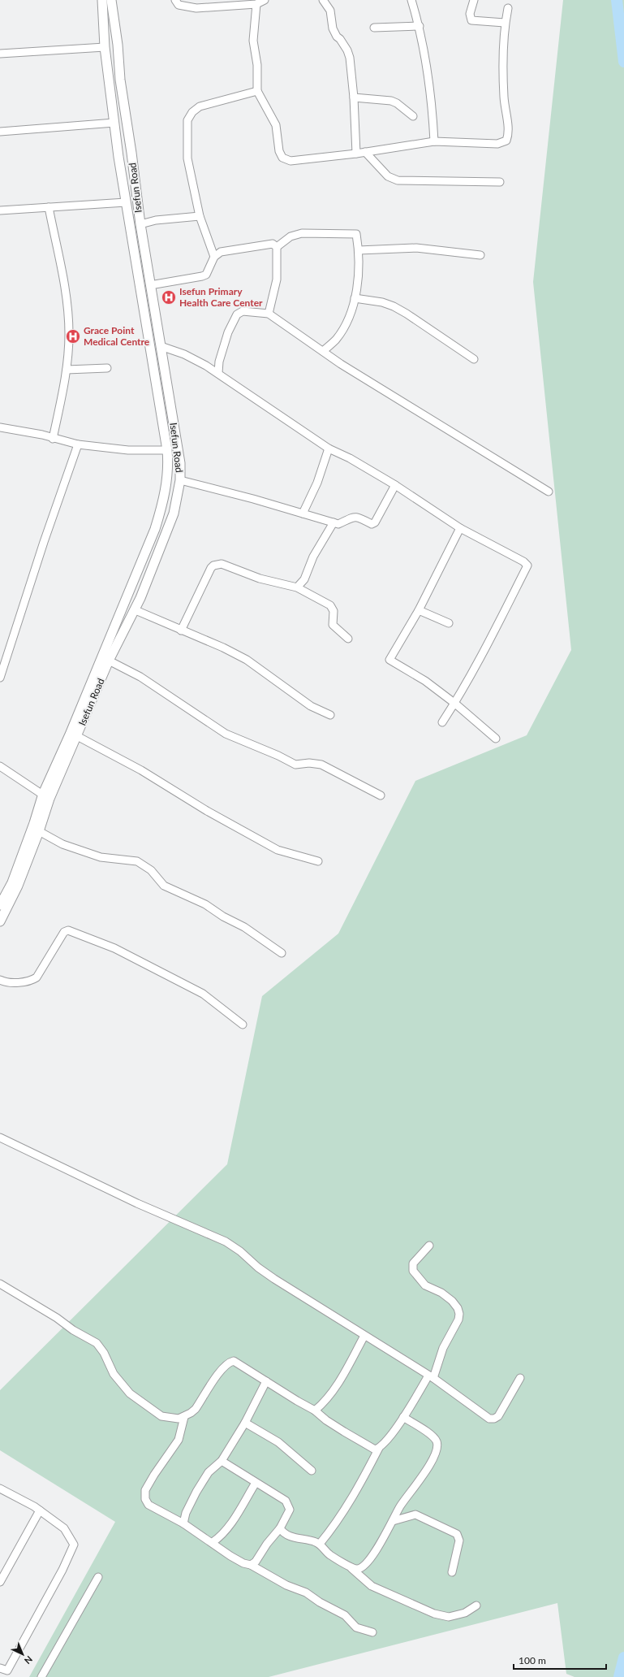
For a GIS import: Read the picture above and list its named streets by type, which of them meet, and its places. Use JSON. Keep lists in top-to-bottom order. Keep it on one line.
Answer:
{"streets":{"street":["Isefun Road"]},"places":{"hospital":["Isefun Primary Health Care Center","Grace Point Medical Centre"]},"scale_bar":"100 m","north":"bottom right"}
